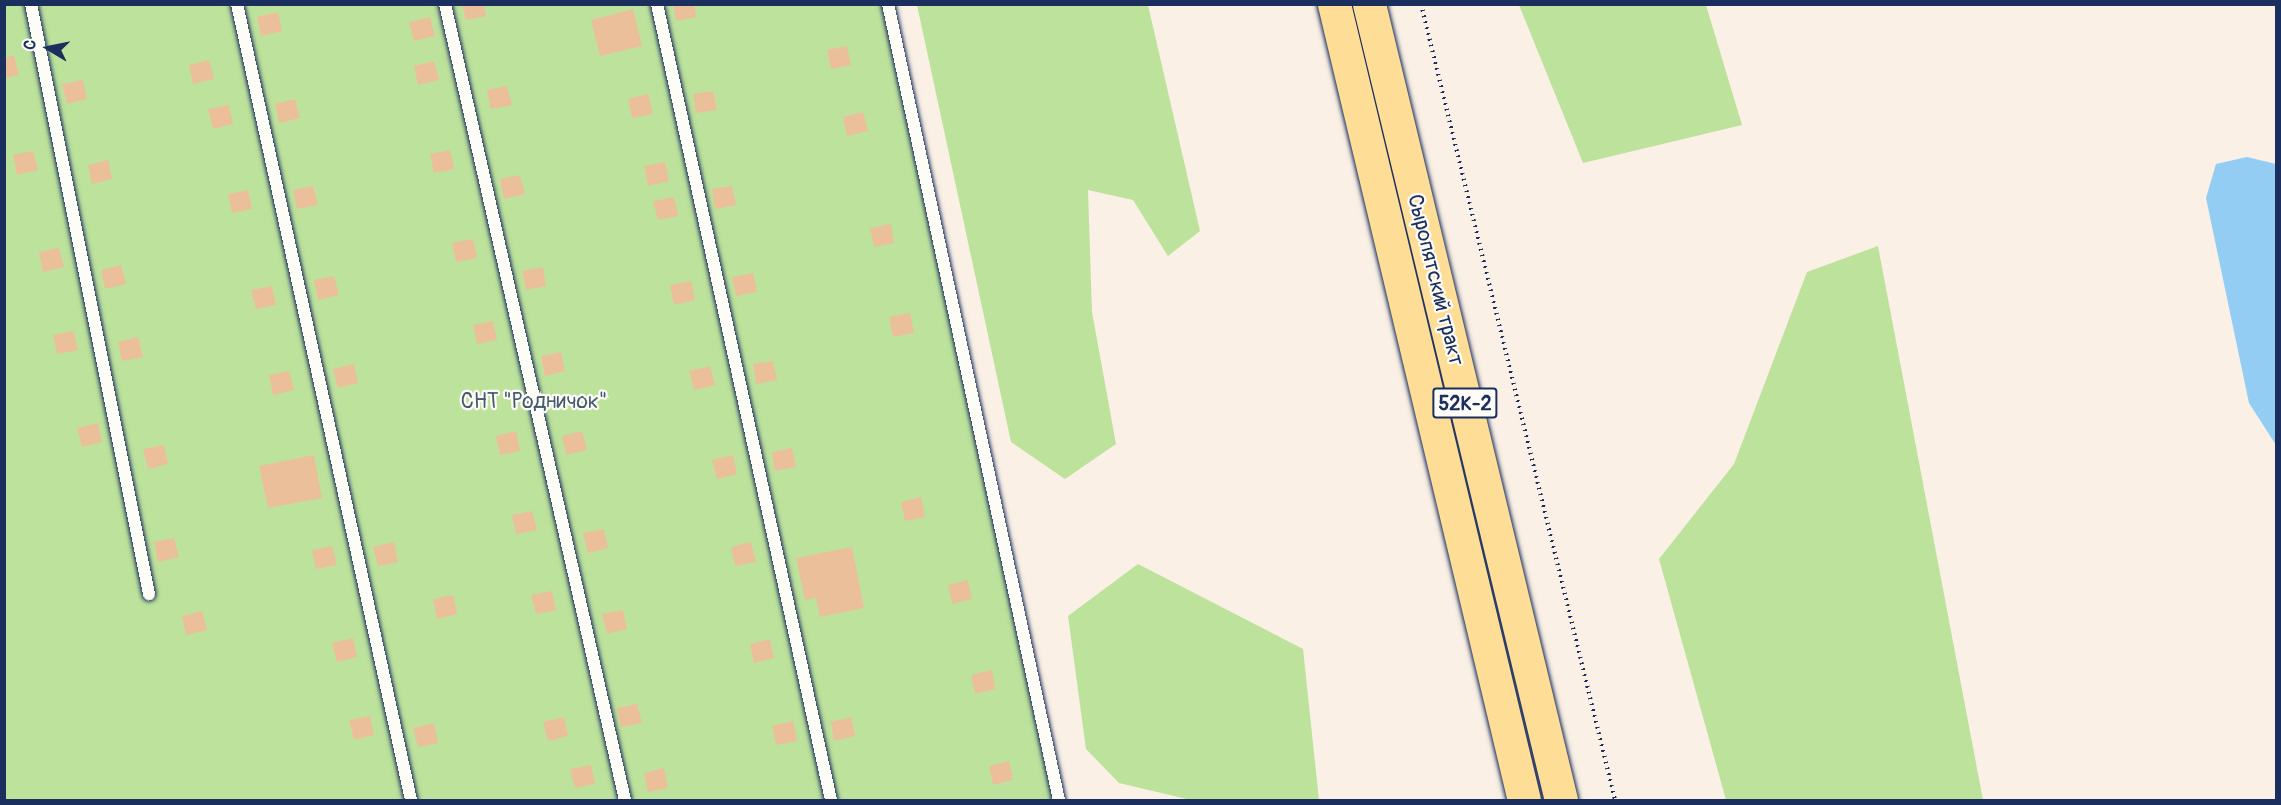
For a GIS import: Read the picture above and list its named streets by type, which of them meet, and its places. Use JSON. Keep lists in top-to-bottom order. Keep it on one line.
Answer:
{"streets":{"main road":["Сыропятский тракт","52К-2"]},"parks":["СНТ \"Родничок\""],"north":"left"}
